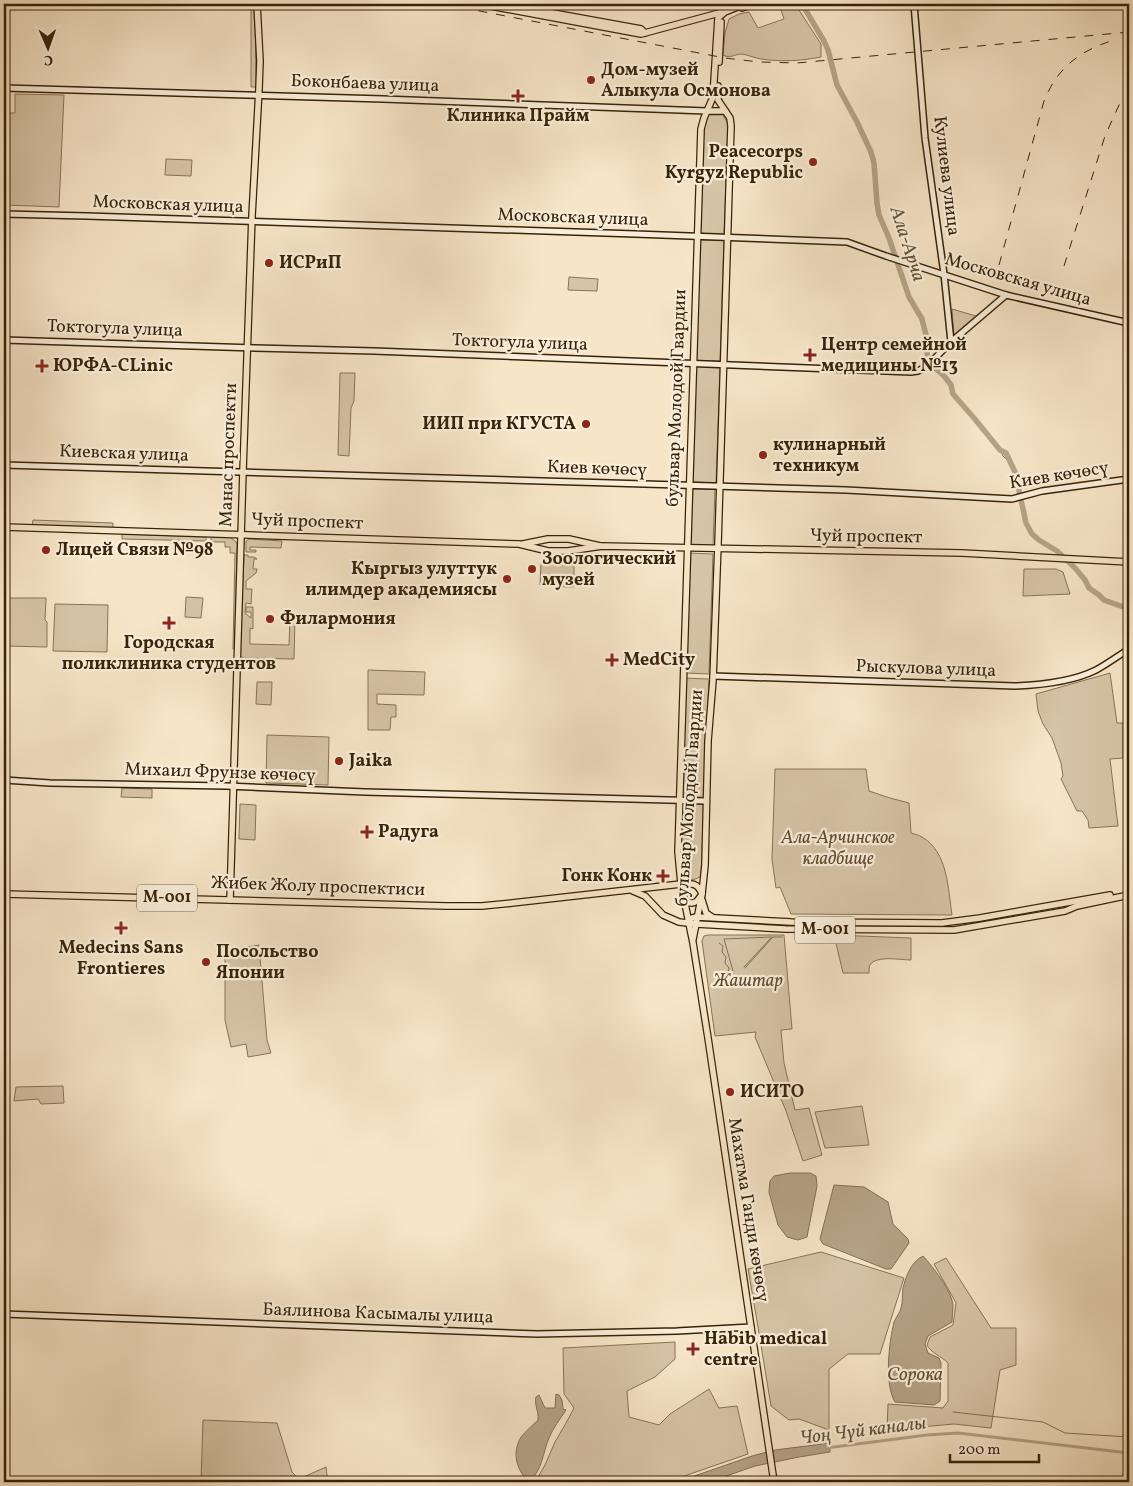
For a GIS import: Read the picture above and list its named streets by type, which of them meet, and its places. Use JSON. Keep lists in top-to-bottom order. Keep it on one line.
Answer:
{"streets":{"main road":["Боконбаева улица","Кулиева улица","Московская улица","Токтогула улица","бульвар Молодой Гвардии","Киевская улица","Манас проспекти","Киев көчөсү","Чуй проспект","Рыскулова улица","Михаил Фрунзе көчөсү","Жибек Жолу проспектиси","М-001","Махатма Ганди көчөсү","Баялинова Касымалы улица"]},"crossings":[["Боконбаева улица","бульвар Молодой Гвардии"],["Боконбаева улица","Манас проспекти"],["Кулиева улица","Московская улица"],["Кулиева улица","Токтогула улица"],["Московская улица","Токтогула улица"],["Московская улица","бульвар Молодой Гвардии"],["Московская улица","Манас проспекти"],["Токтогула улица","бульвар Молодой Гвардии"],["Токтогула улица","Манас проспекти"],["бульвар Молодой Гвардии","Киев көчөсү"],["бульвар Молодой Гвардии","Чуй проспект"],["бульвар Молодой Гвардии","Рыскулова улица"],["бульвар Молодой Гвардии","Михаил Фрунзе көчөсү"],["бульвар Молодой Гвардии","Жибек Жолу проспектиси"],["бульвар Молодой Гвардии","М-001"],["бульвар Молодой Гвардии","Махатма Ганди көчөсү"],["Киевская улица","Манас проспекти"],["Киевская улица","Киев көчөсү"],["Манас проспекти","Киев көчөсү"],["Манас проспекти","Чуй проспект"],["Манас проспекти","Михаил Фрунзе көчөсү"],["Манас проспекти","Жибек Жолу проспектиси"],["Жибек Жолу проспектиси","М-001"],["Махатма Ганди көчөсү","Баялинова Касымалы улица"]],"water":["Ала-Арча","Сорока","Чоң Чүй каналы"],"parks":["Ала-Арчинское кладбище","Жаштар"],"places":{"other":["Дом-музей Алыкула Осмонова","Peacecorps Kyrgyz Republic","ИСРиП","ИИП при КГУСТА","кулинарный техникум","Лицей Связи №98","Зоологический музей","Кыргыз улуттук илимдер академиясы","Филармония","Jaika","Посольство Японии","ИСИТО"],"health":["Клиника Прайм","Центр семейной медицины №13","ЮРФА-CLinic","Городская поликлиника студентов","MedCity","Радуга","Гонк Конк","Medecins Sans Frontieres","Habib medical centre"]},"scale_bar":"200 m","north":"bottom"}
